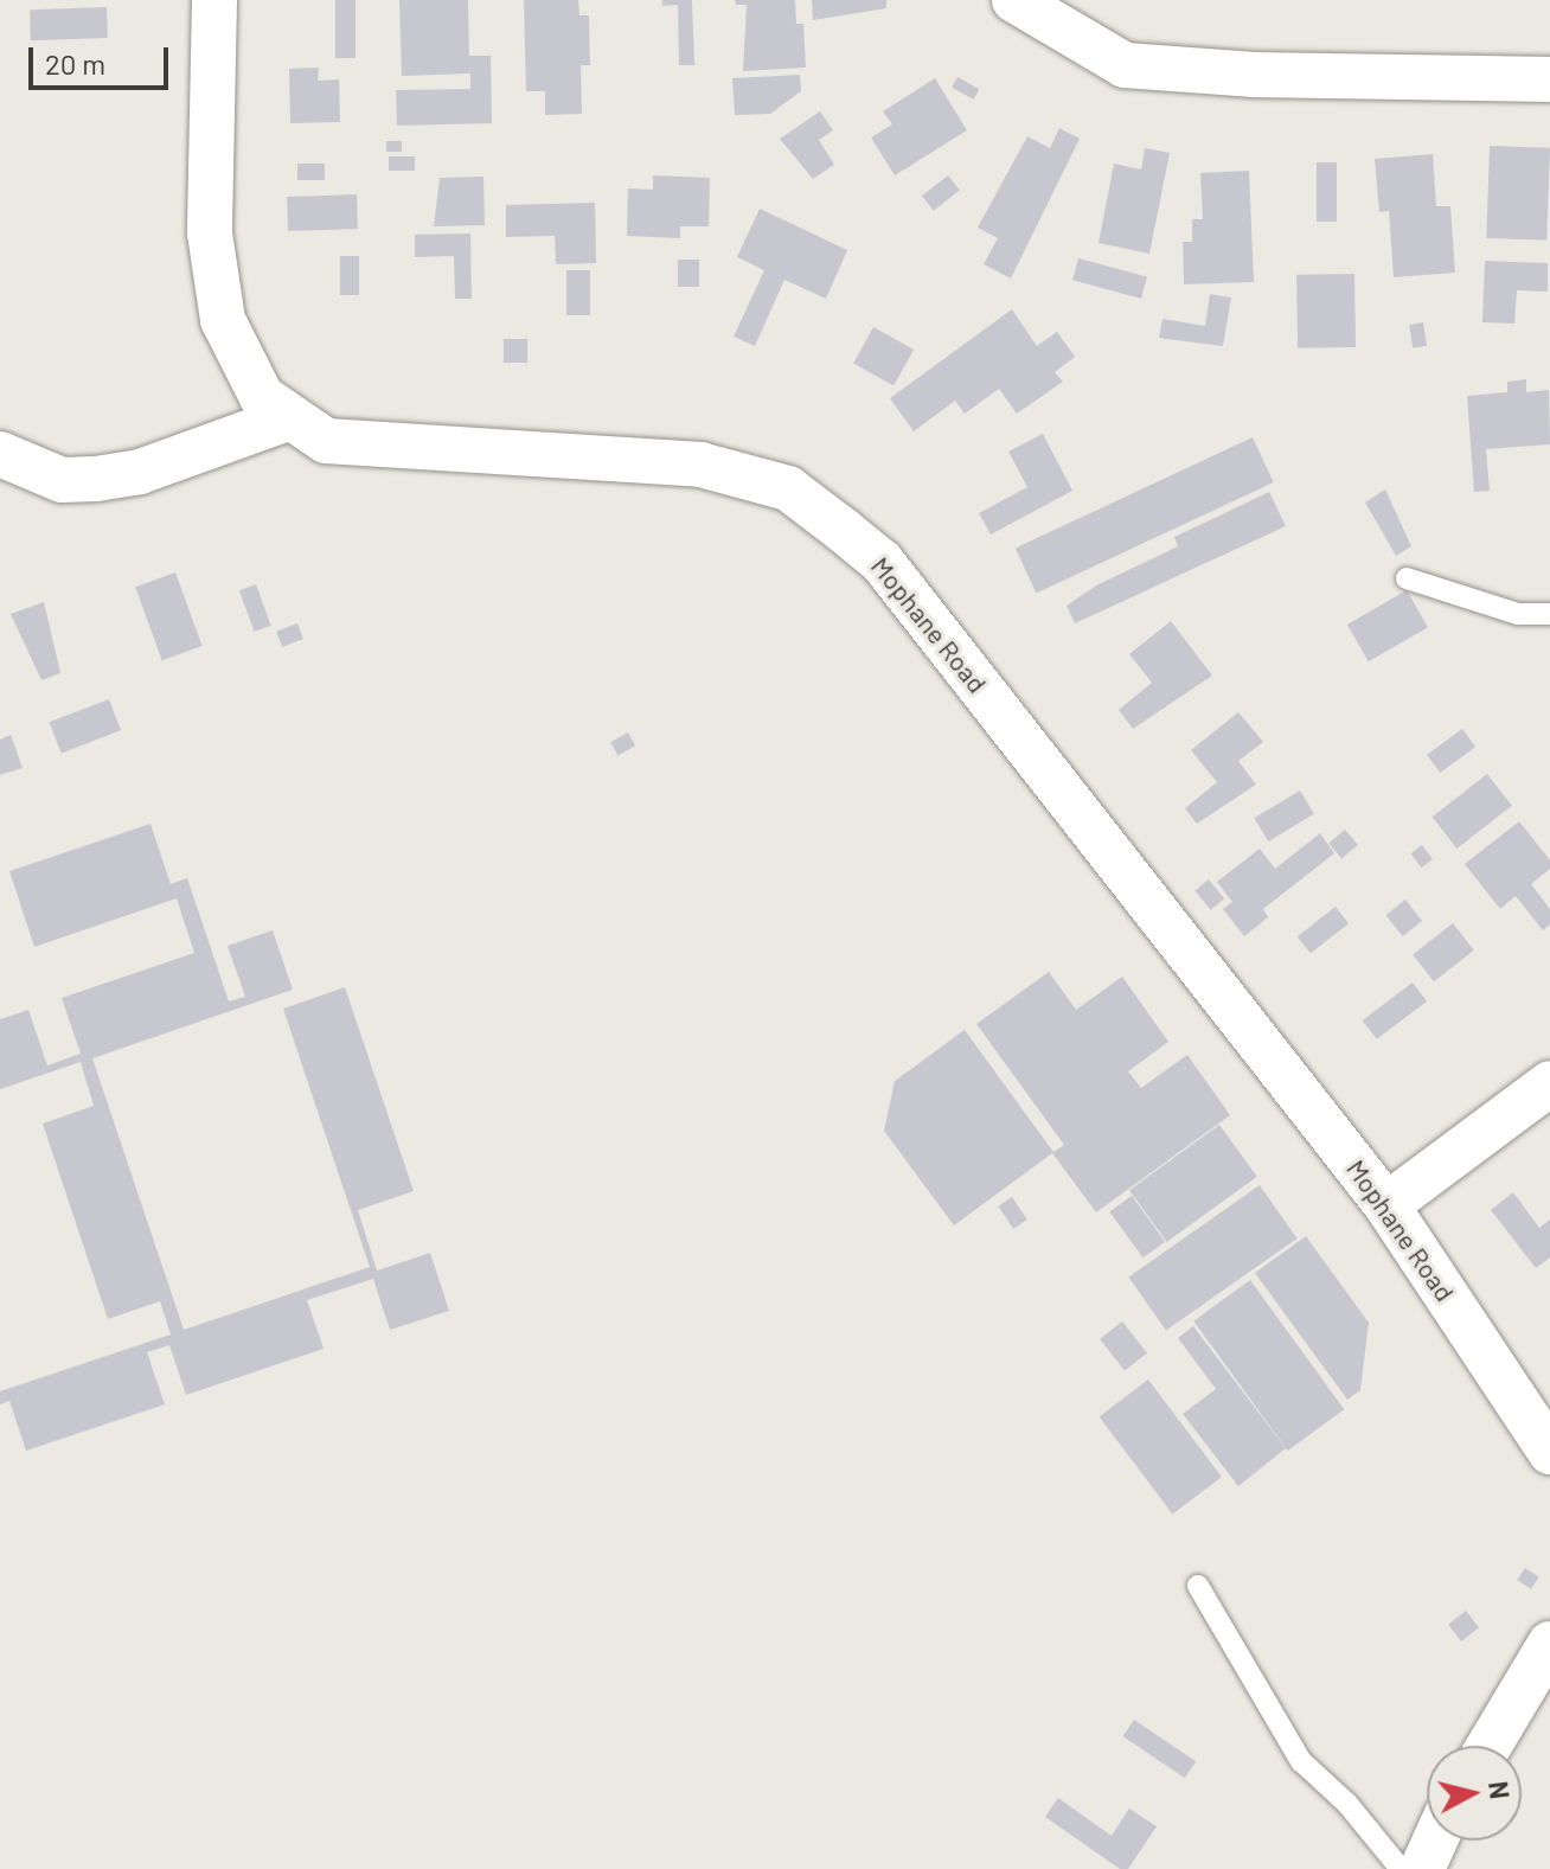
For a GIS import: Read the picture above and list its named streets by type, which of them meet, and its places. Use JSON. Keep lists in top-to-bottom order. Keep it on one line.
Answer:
{"streets":{"street":["Mophane Road"]},"scale_bar":"20 m","north":"right"}
